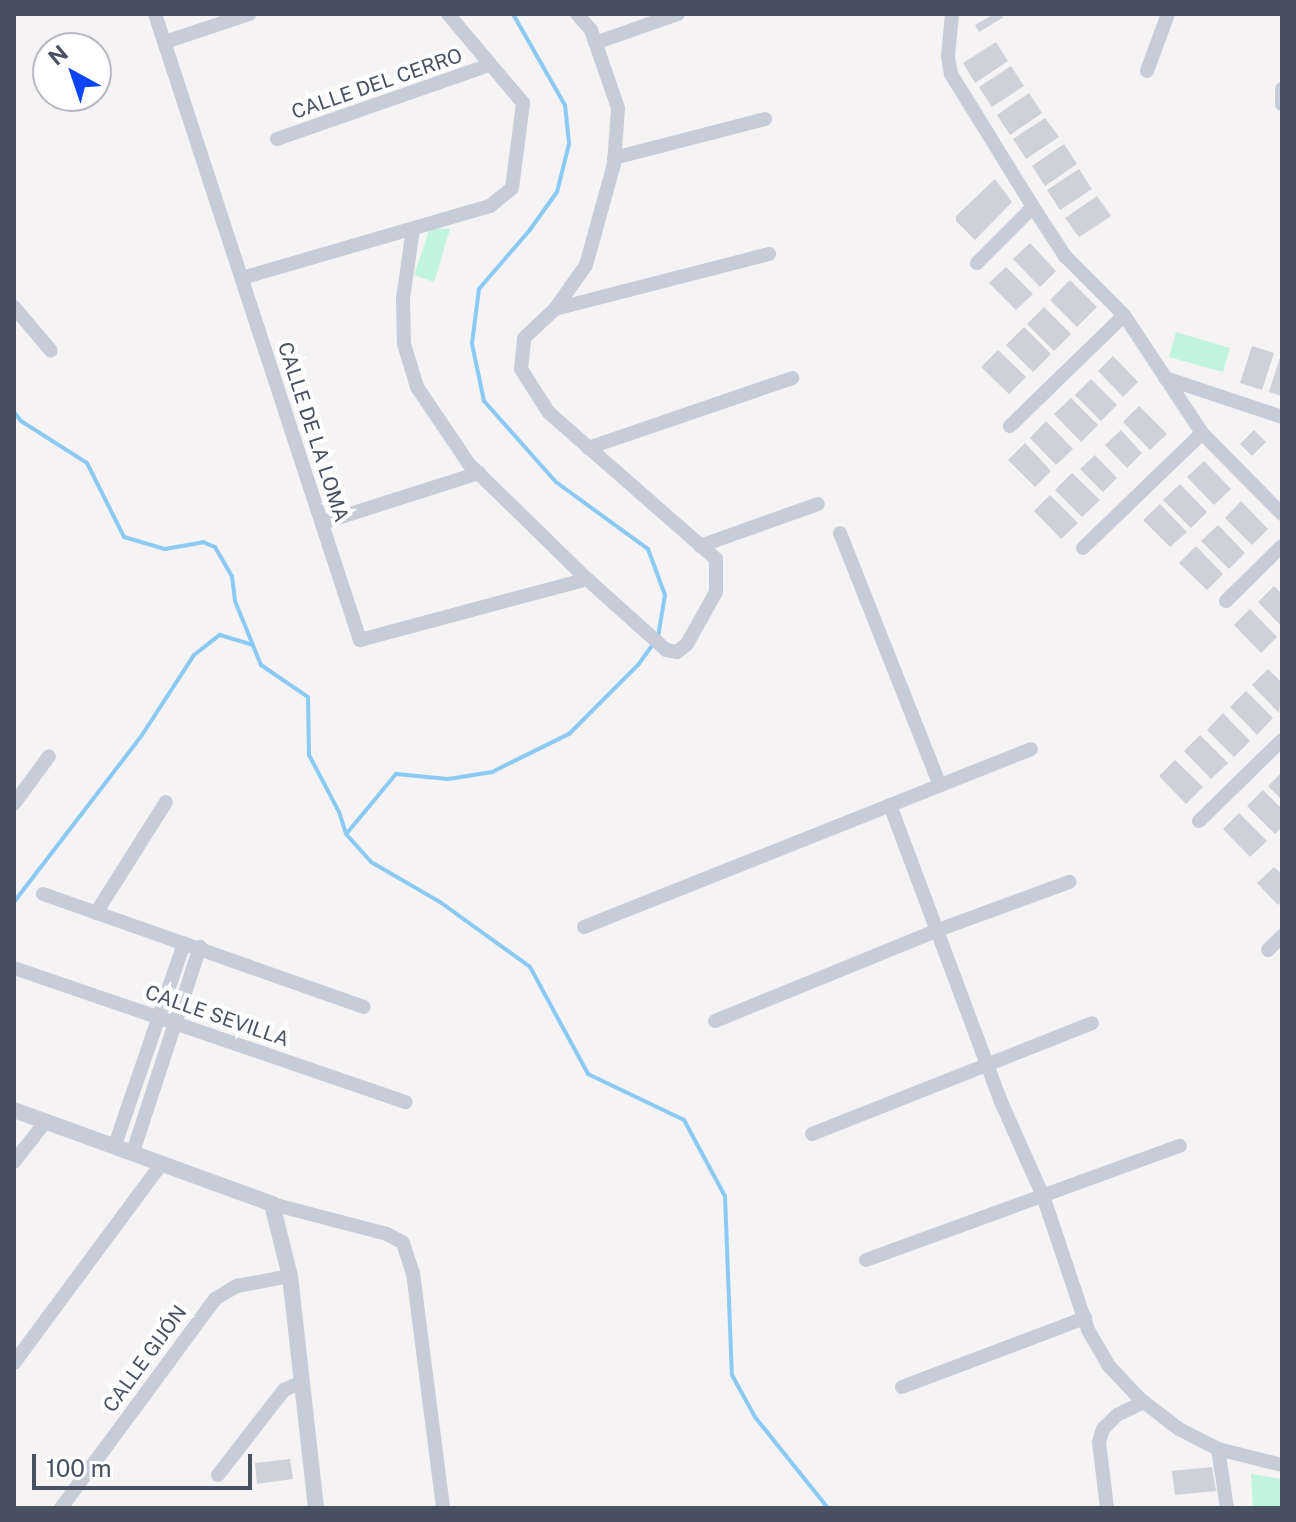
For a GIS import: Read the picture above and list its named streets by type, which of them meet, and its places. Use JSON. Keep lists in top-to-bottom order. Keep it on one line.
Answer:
{"streets":{"street":["CALLE DEL CERRO","CALLE DE LA LOMA","CALLE SEVILLA","CALLE GIJÓN"]},"scale_bar":"100 m","north":"top left"}
